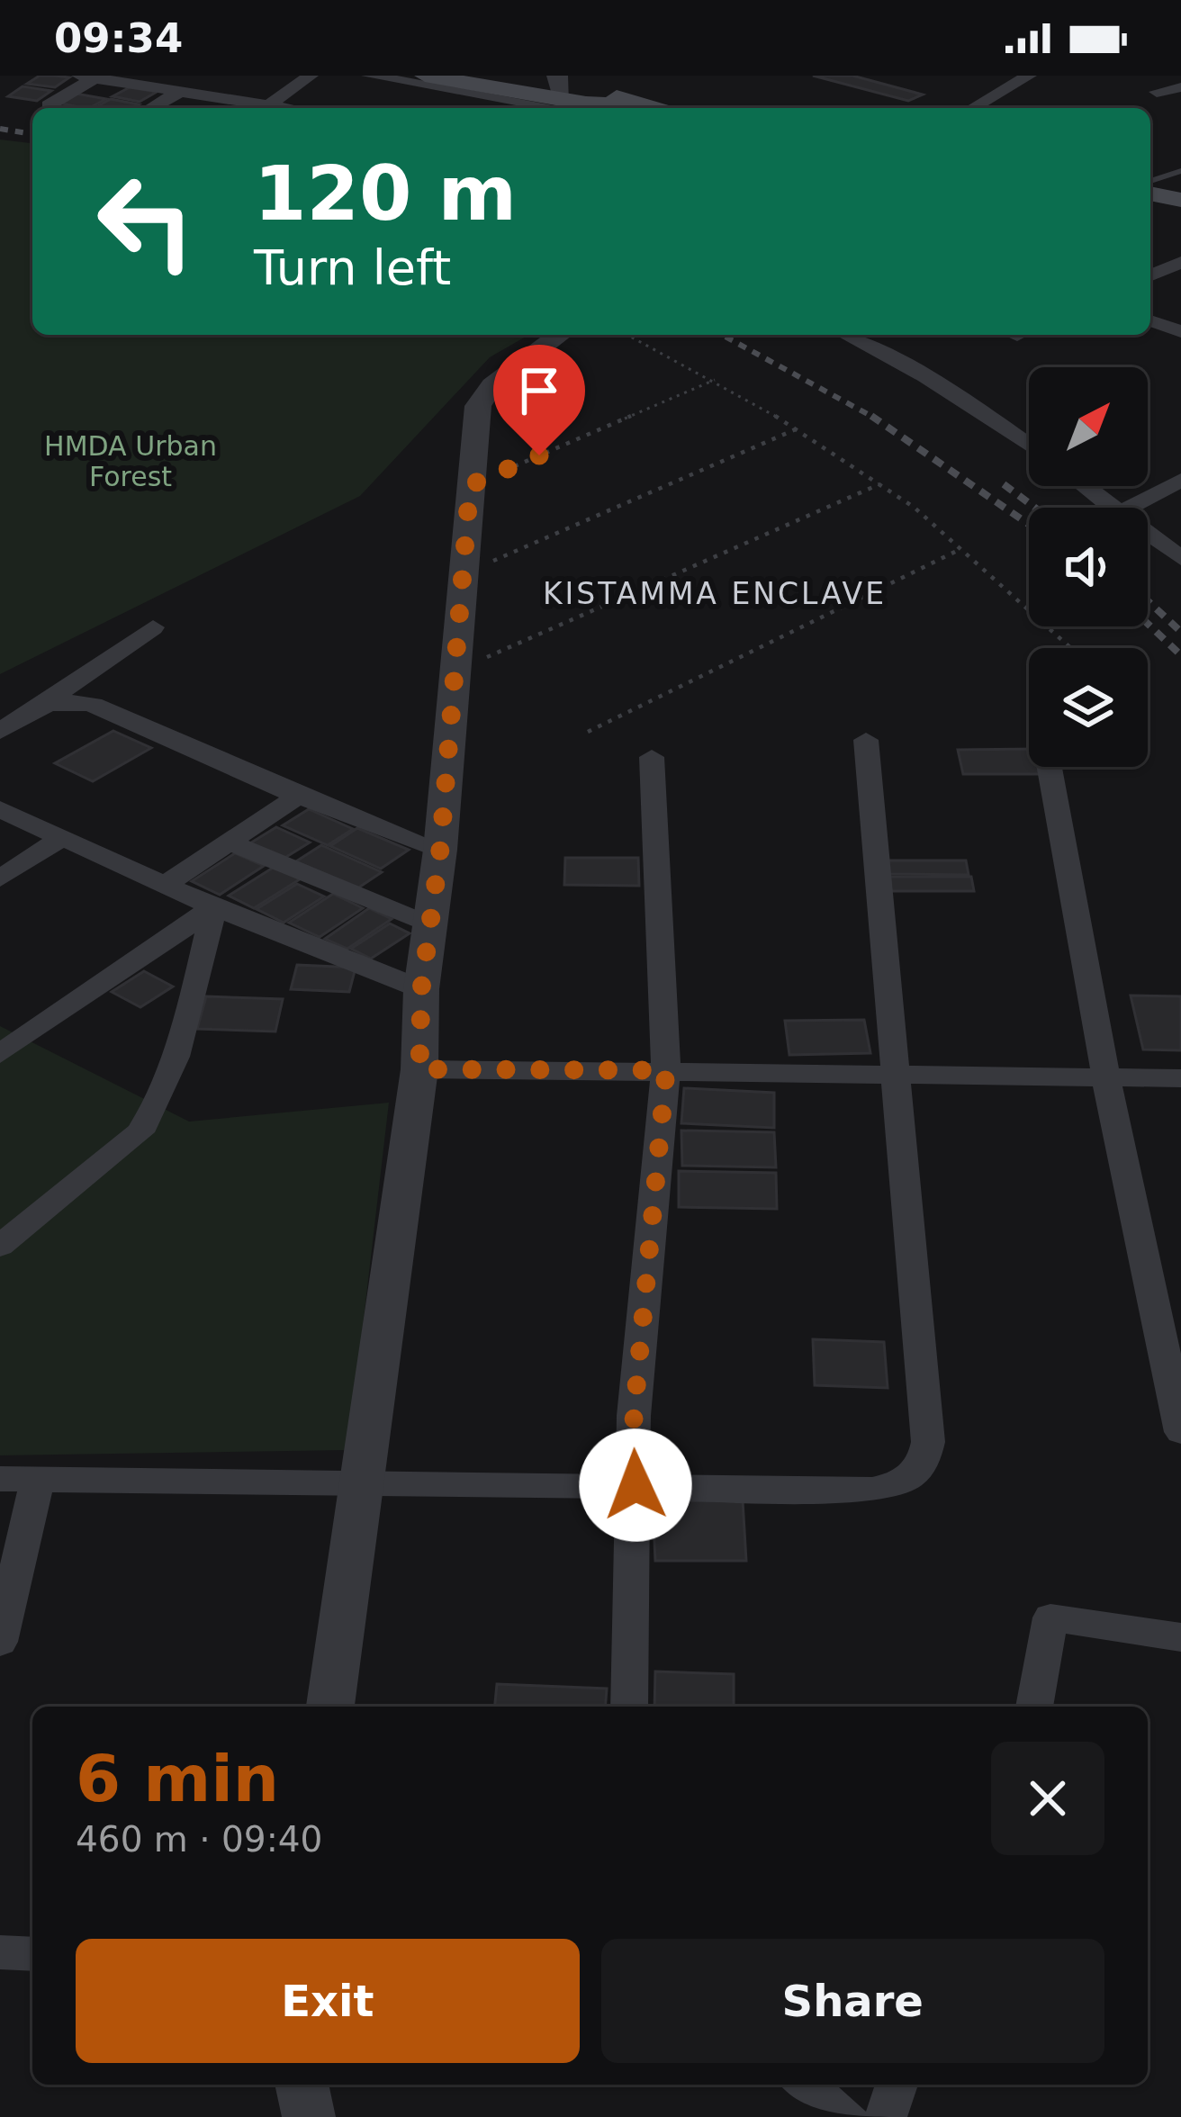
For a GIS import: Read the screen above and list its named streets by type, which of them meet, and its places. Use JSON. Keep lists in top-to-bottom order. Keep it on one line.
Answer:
{"districts":["KISTAMMA ENCLAVE"],"parks":["HMDA Urban Forest"],"north":"top right","page":{"status":"09:34","turn":["120 m","Turn left"],"heading":["6 min","460 m · 09:40"],"buttons":["Exit","Share"]}}
